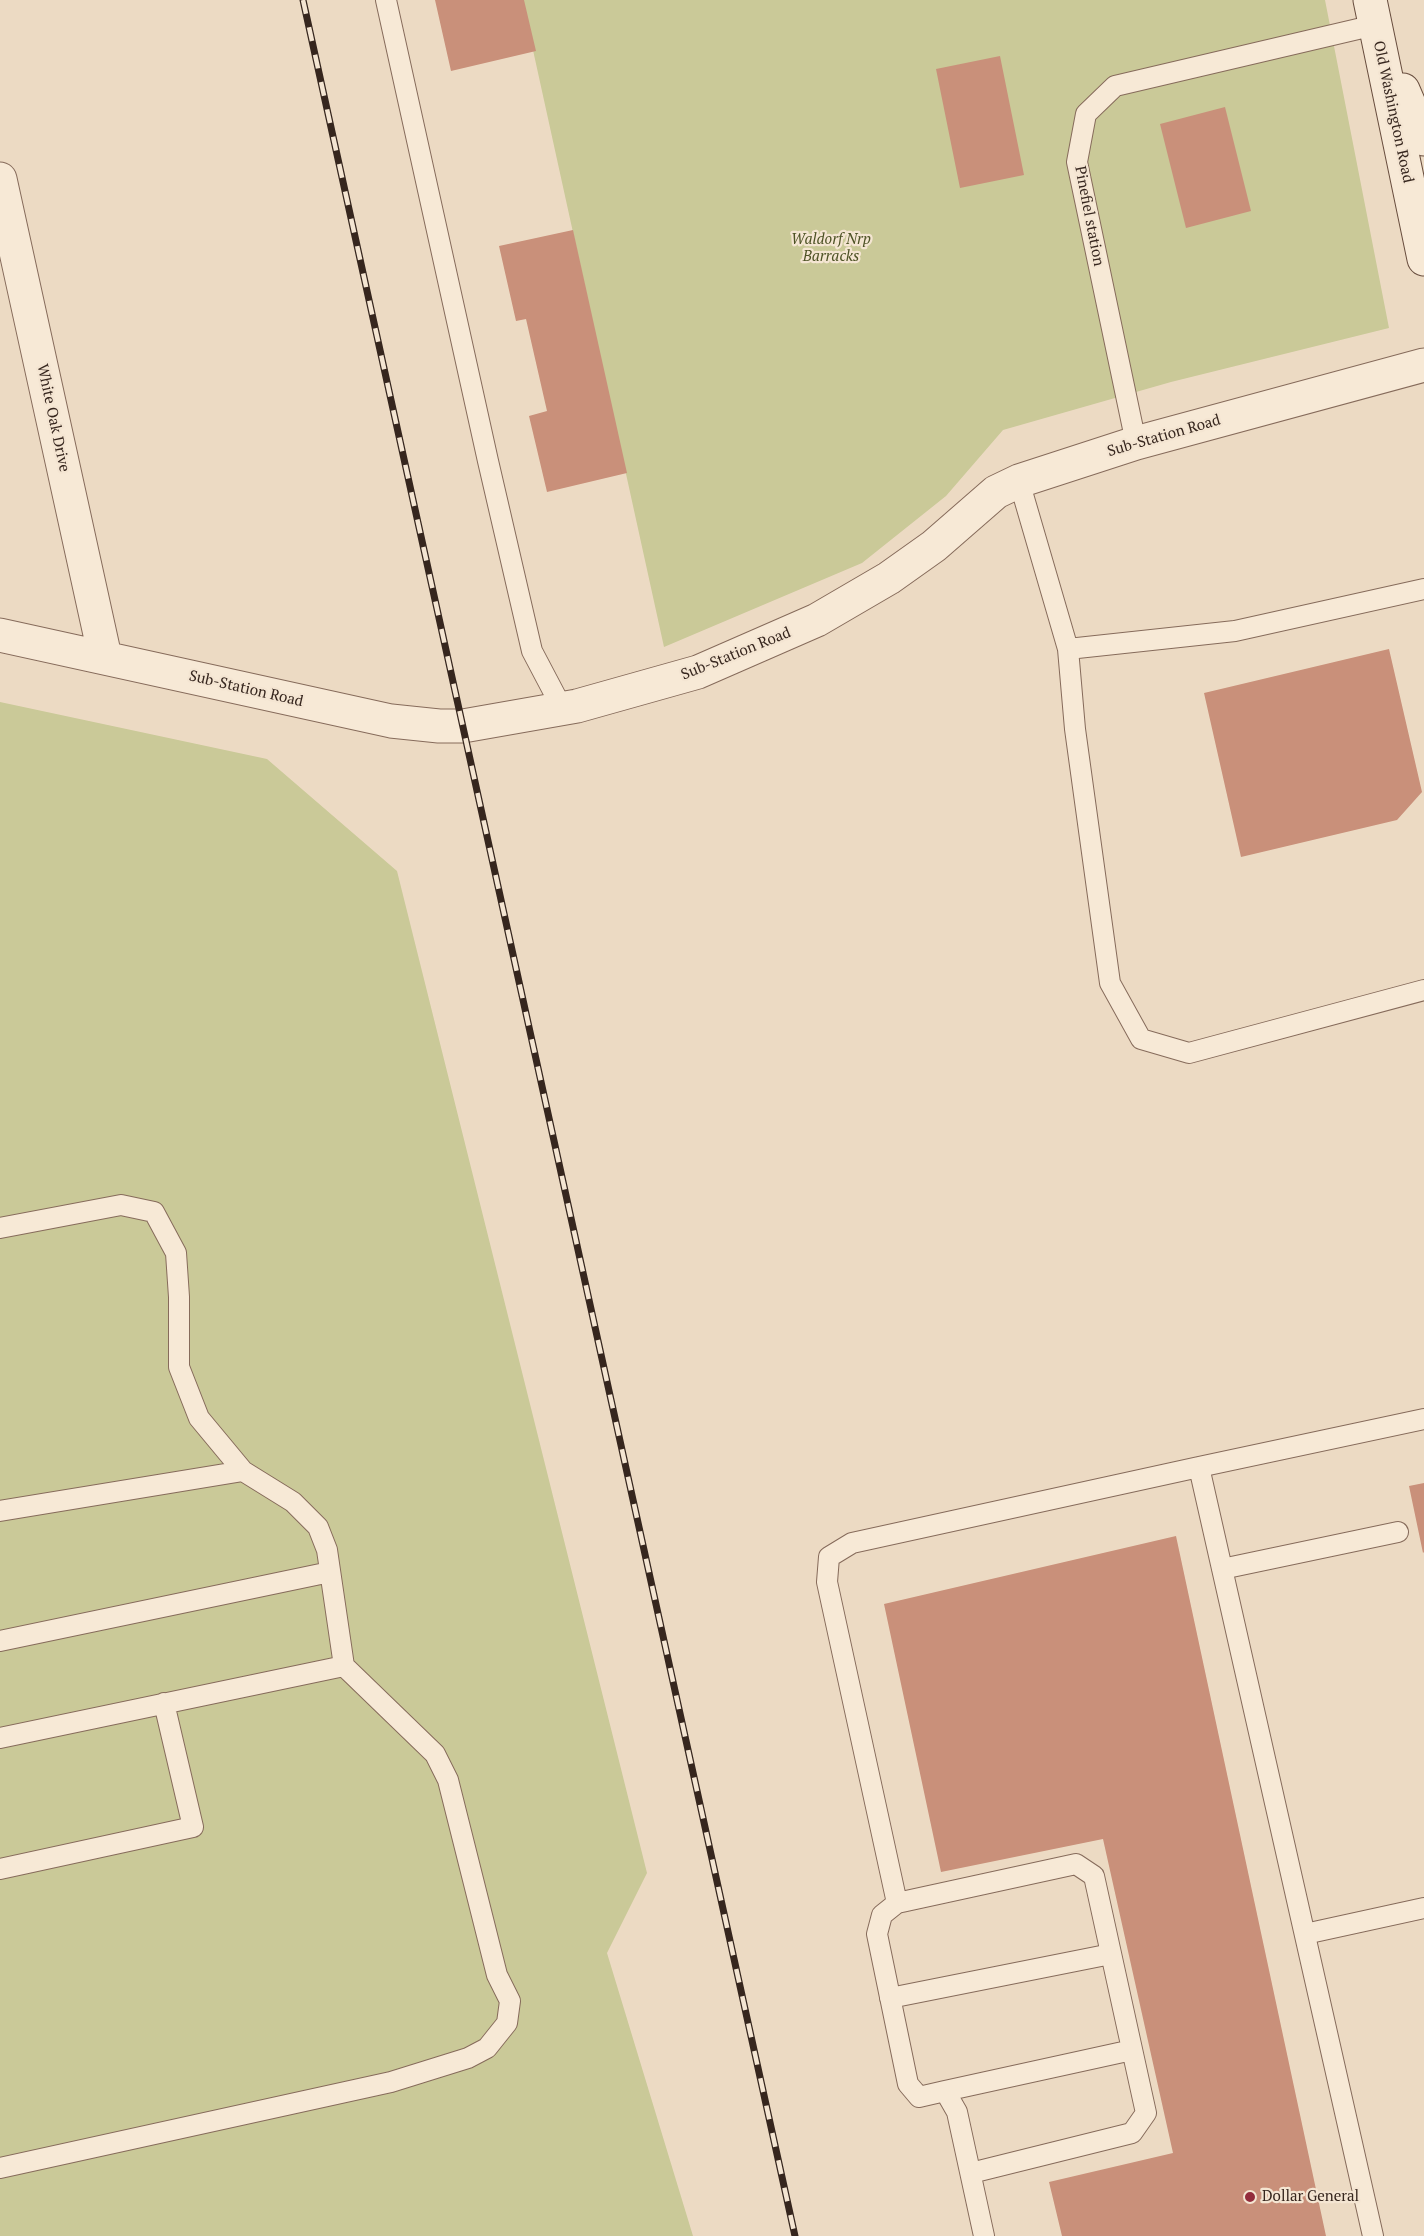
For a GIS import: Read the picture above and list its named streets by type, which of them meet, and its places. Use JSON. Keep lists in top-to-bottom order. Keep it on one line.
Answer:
{"streets":{"street":["Old Washington Road","White Oak Drive","Sub-Station Road"],"lane":["Pinefiel station"]},"crossings":[["Old Washington Road","Pinefiel station"],["Pinefiel station","Sub-Station Road"],["White Oak Drive","Sub-Station Road"]],"parks":["Waldorf Nrp Barracks"],"places":["Dollar General"]}
